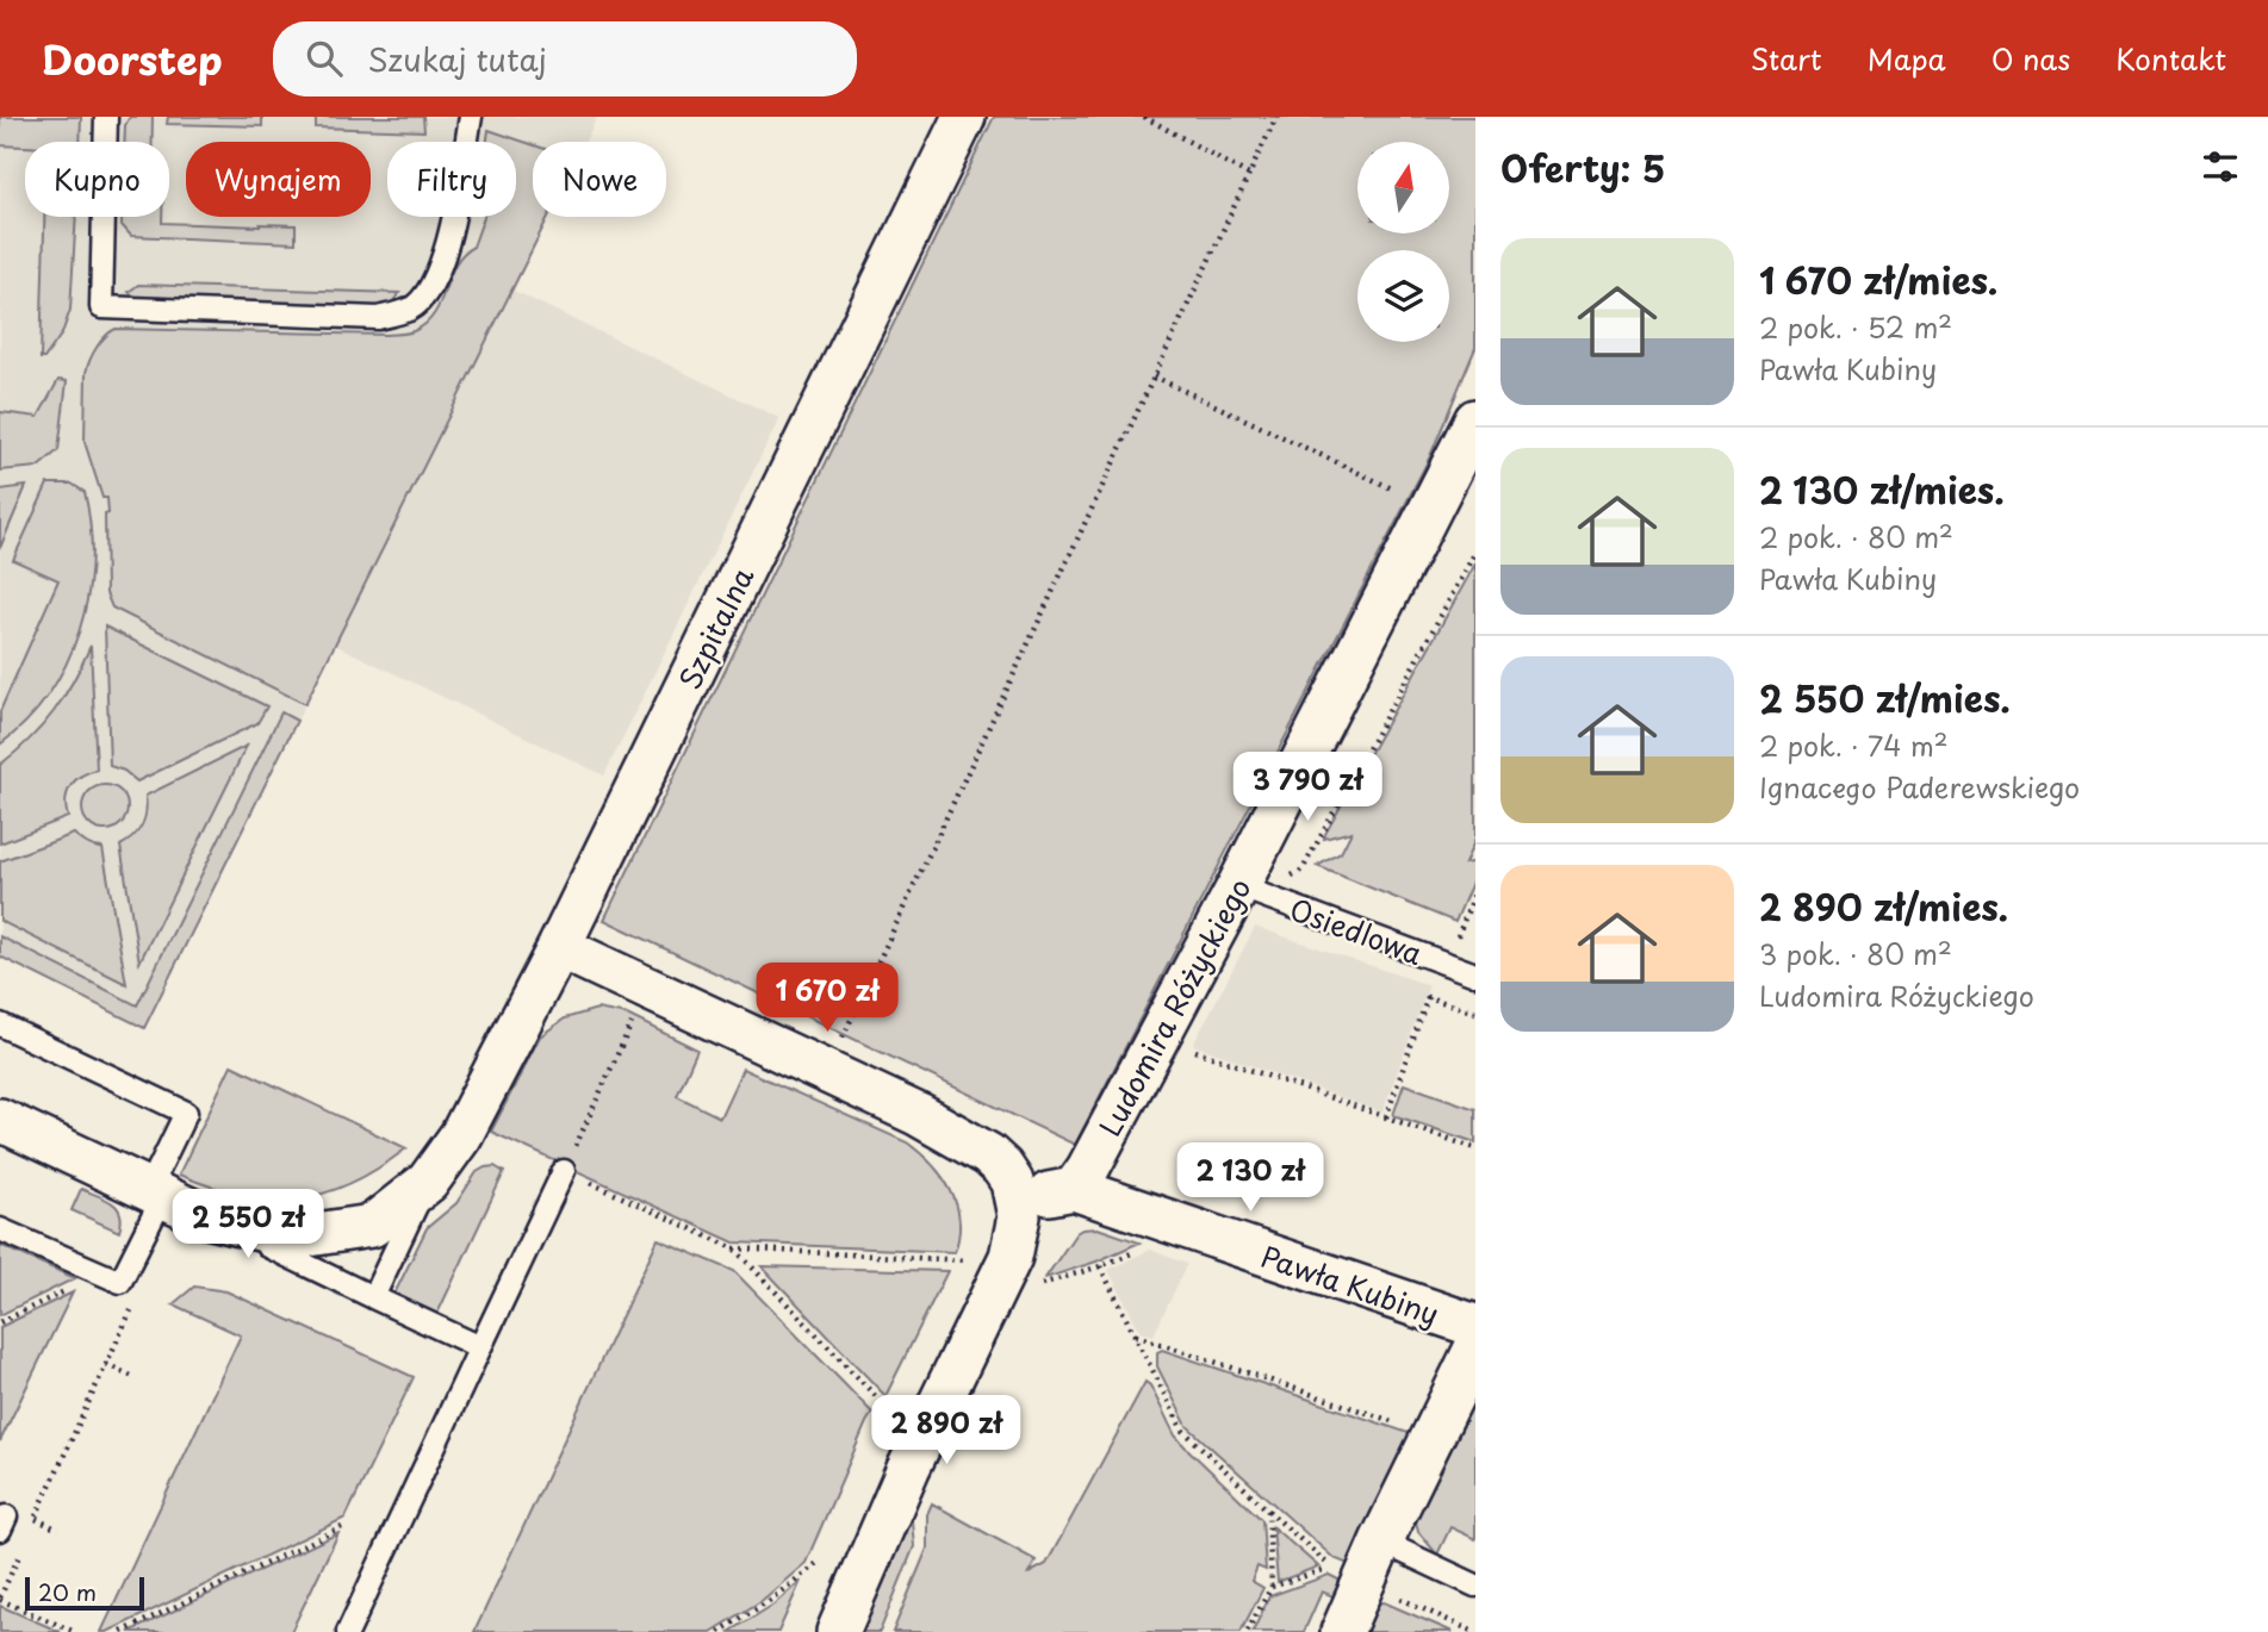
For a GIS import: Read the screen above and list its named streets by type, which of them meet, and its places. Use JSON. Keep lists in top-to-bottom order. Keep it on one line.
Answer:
{"streets":{"street":["Szpitalna","Ludomira Różyckiego","Pawła Kubiny"],"lane":["Osiedlowa"]},"crossings":[["Osiedlowa","Ludomira Różyckiego"],["Ludomira Różyckiego","Pawła Kubiny"]],"scale_bar":"20 m","north":"top","page":{"header":"Doorstep","search":"Szukaj tutaj","nav":["Start","Mapa","O nas","Kontakt"],"heading":"Oferty: 5","chip":["Kupno","Wynajem","Filtry","Nowe"],"list":[{"name":"1 670 zł/mies.","note":"2 pok. · 52 m² · Pawła Kubiny"},{"name":"2 130 zł/mies.","note":"2 pok. · 80 m² · Pawła Kubiny"},{"name":"2 550 zł/mies.","note":"2 pok. · 74 m² · Ignacego Paderewskiego"},{"name":"2 890 zł/mies.","note":"3 pok. · 80 m² · Ludomira Różyckiego"}],"price":["3 790 zł","1 670 zł","2 130 zł","2 550 zł","2 890 zł"],"scale":"20 m"}}
